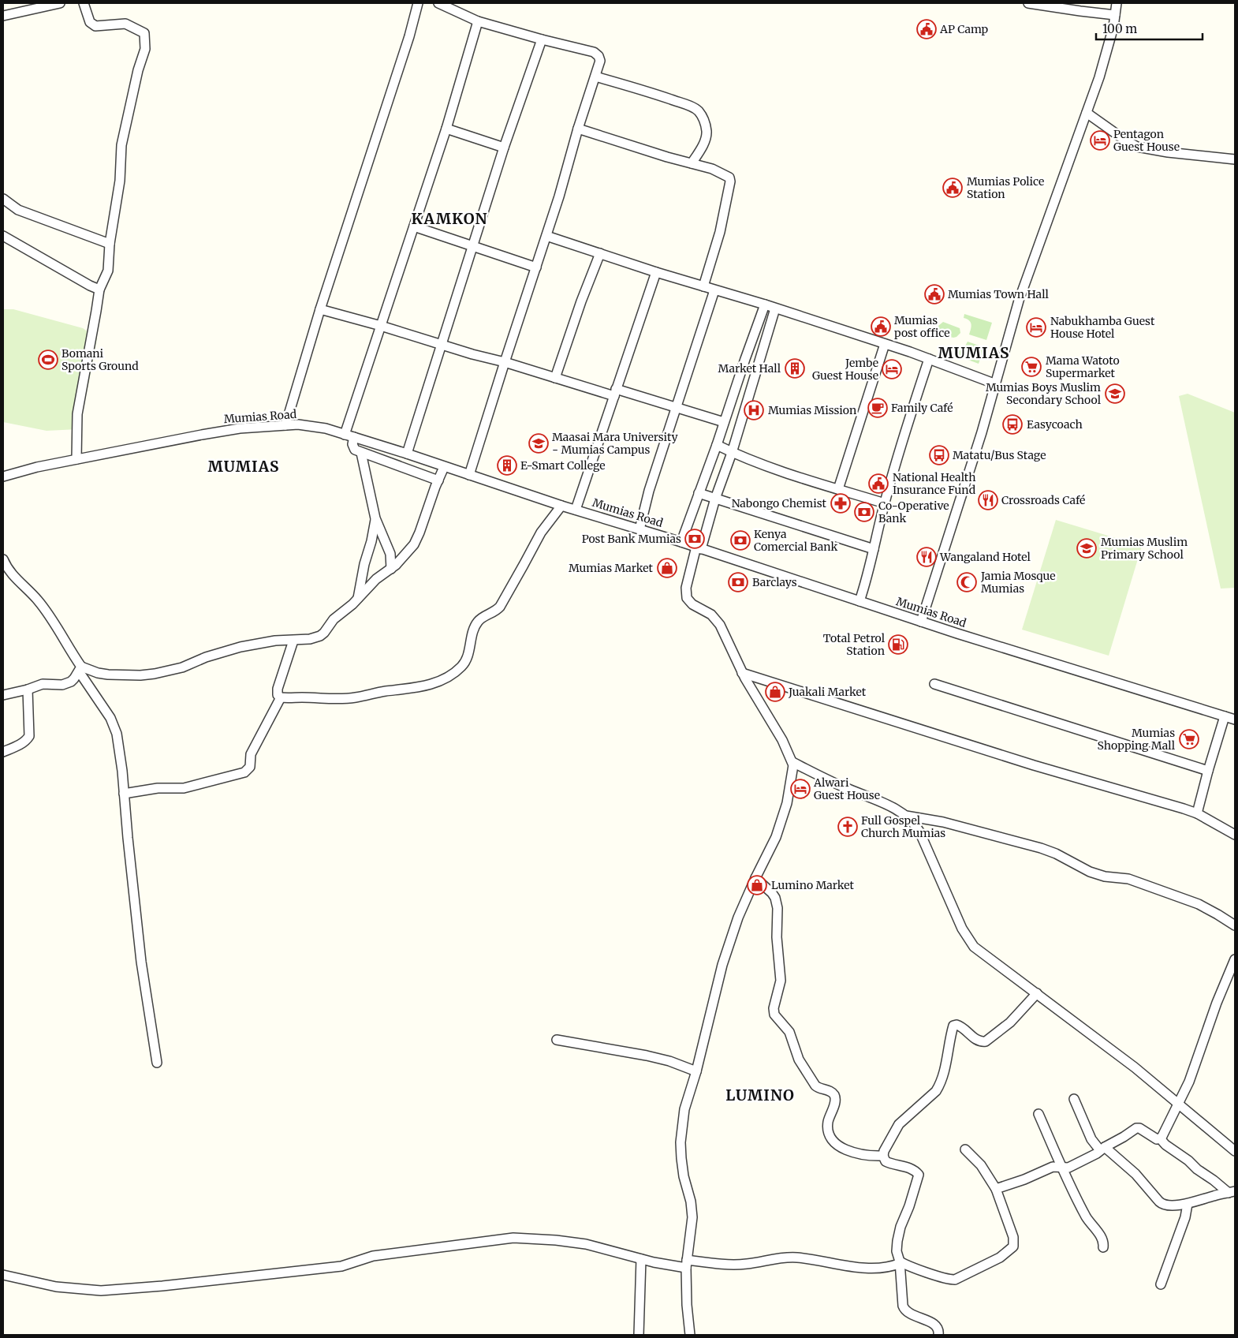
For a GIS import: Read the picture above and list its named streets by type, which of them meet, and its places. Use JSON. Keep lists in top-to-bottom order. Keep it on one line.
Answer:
{"streets":{"street":["Mumias Road"]},"districts":["KAMKON","MUMIAS","MUMIAS","LUMINO"],"places":{"public building":["AP Camp","Mumias Police Station","Mumias Town Hall","Mumias post office","National Health Insurance Fund"],"hotel":["Pentagon Guest House","Nabukhamba Guest House Hotel","Jembe Guest House","Alwari Guest House"],"sports":["Bomani Sports Ground"],"supermarket":["Mama Watoto Supermarket","Mumias Shopping Mall"],"building":["Market Hall","E-Smart College"],"school or university":["Mumias Boys Muslim Secondary School","Maasai Mara University - Mumias Campus","Mumias Muslim Primary School"],"cafe":["Family Café"],"hospital":["Mumias Mission"],"bus stop":["Easycoach","Matatu/Bus Stage"],"restaurant":["Crossroads Café","Wangaland Hotel"],"pharmacy":["Nabongo Chemist"],"bank":["Co-Operative Bank","Post Bank Mumias","Kenya Comercial Bank","Barclays"],"shop":["Mumias Market","Juakali Market","Lumino Market"],"mosque":["Jamia Mosque Mumias"],"fuel station":["Total Petrol Station"],"church":["Full Gospel Church Mumias"]},"scale_bar":"100 m"}
